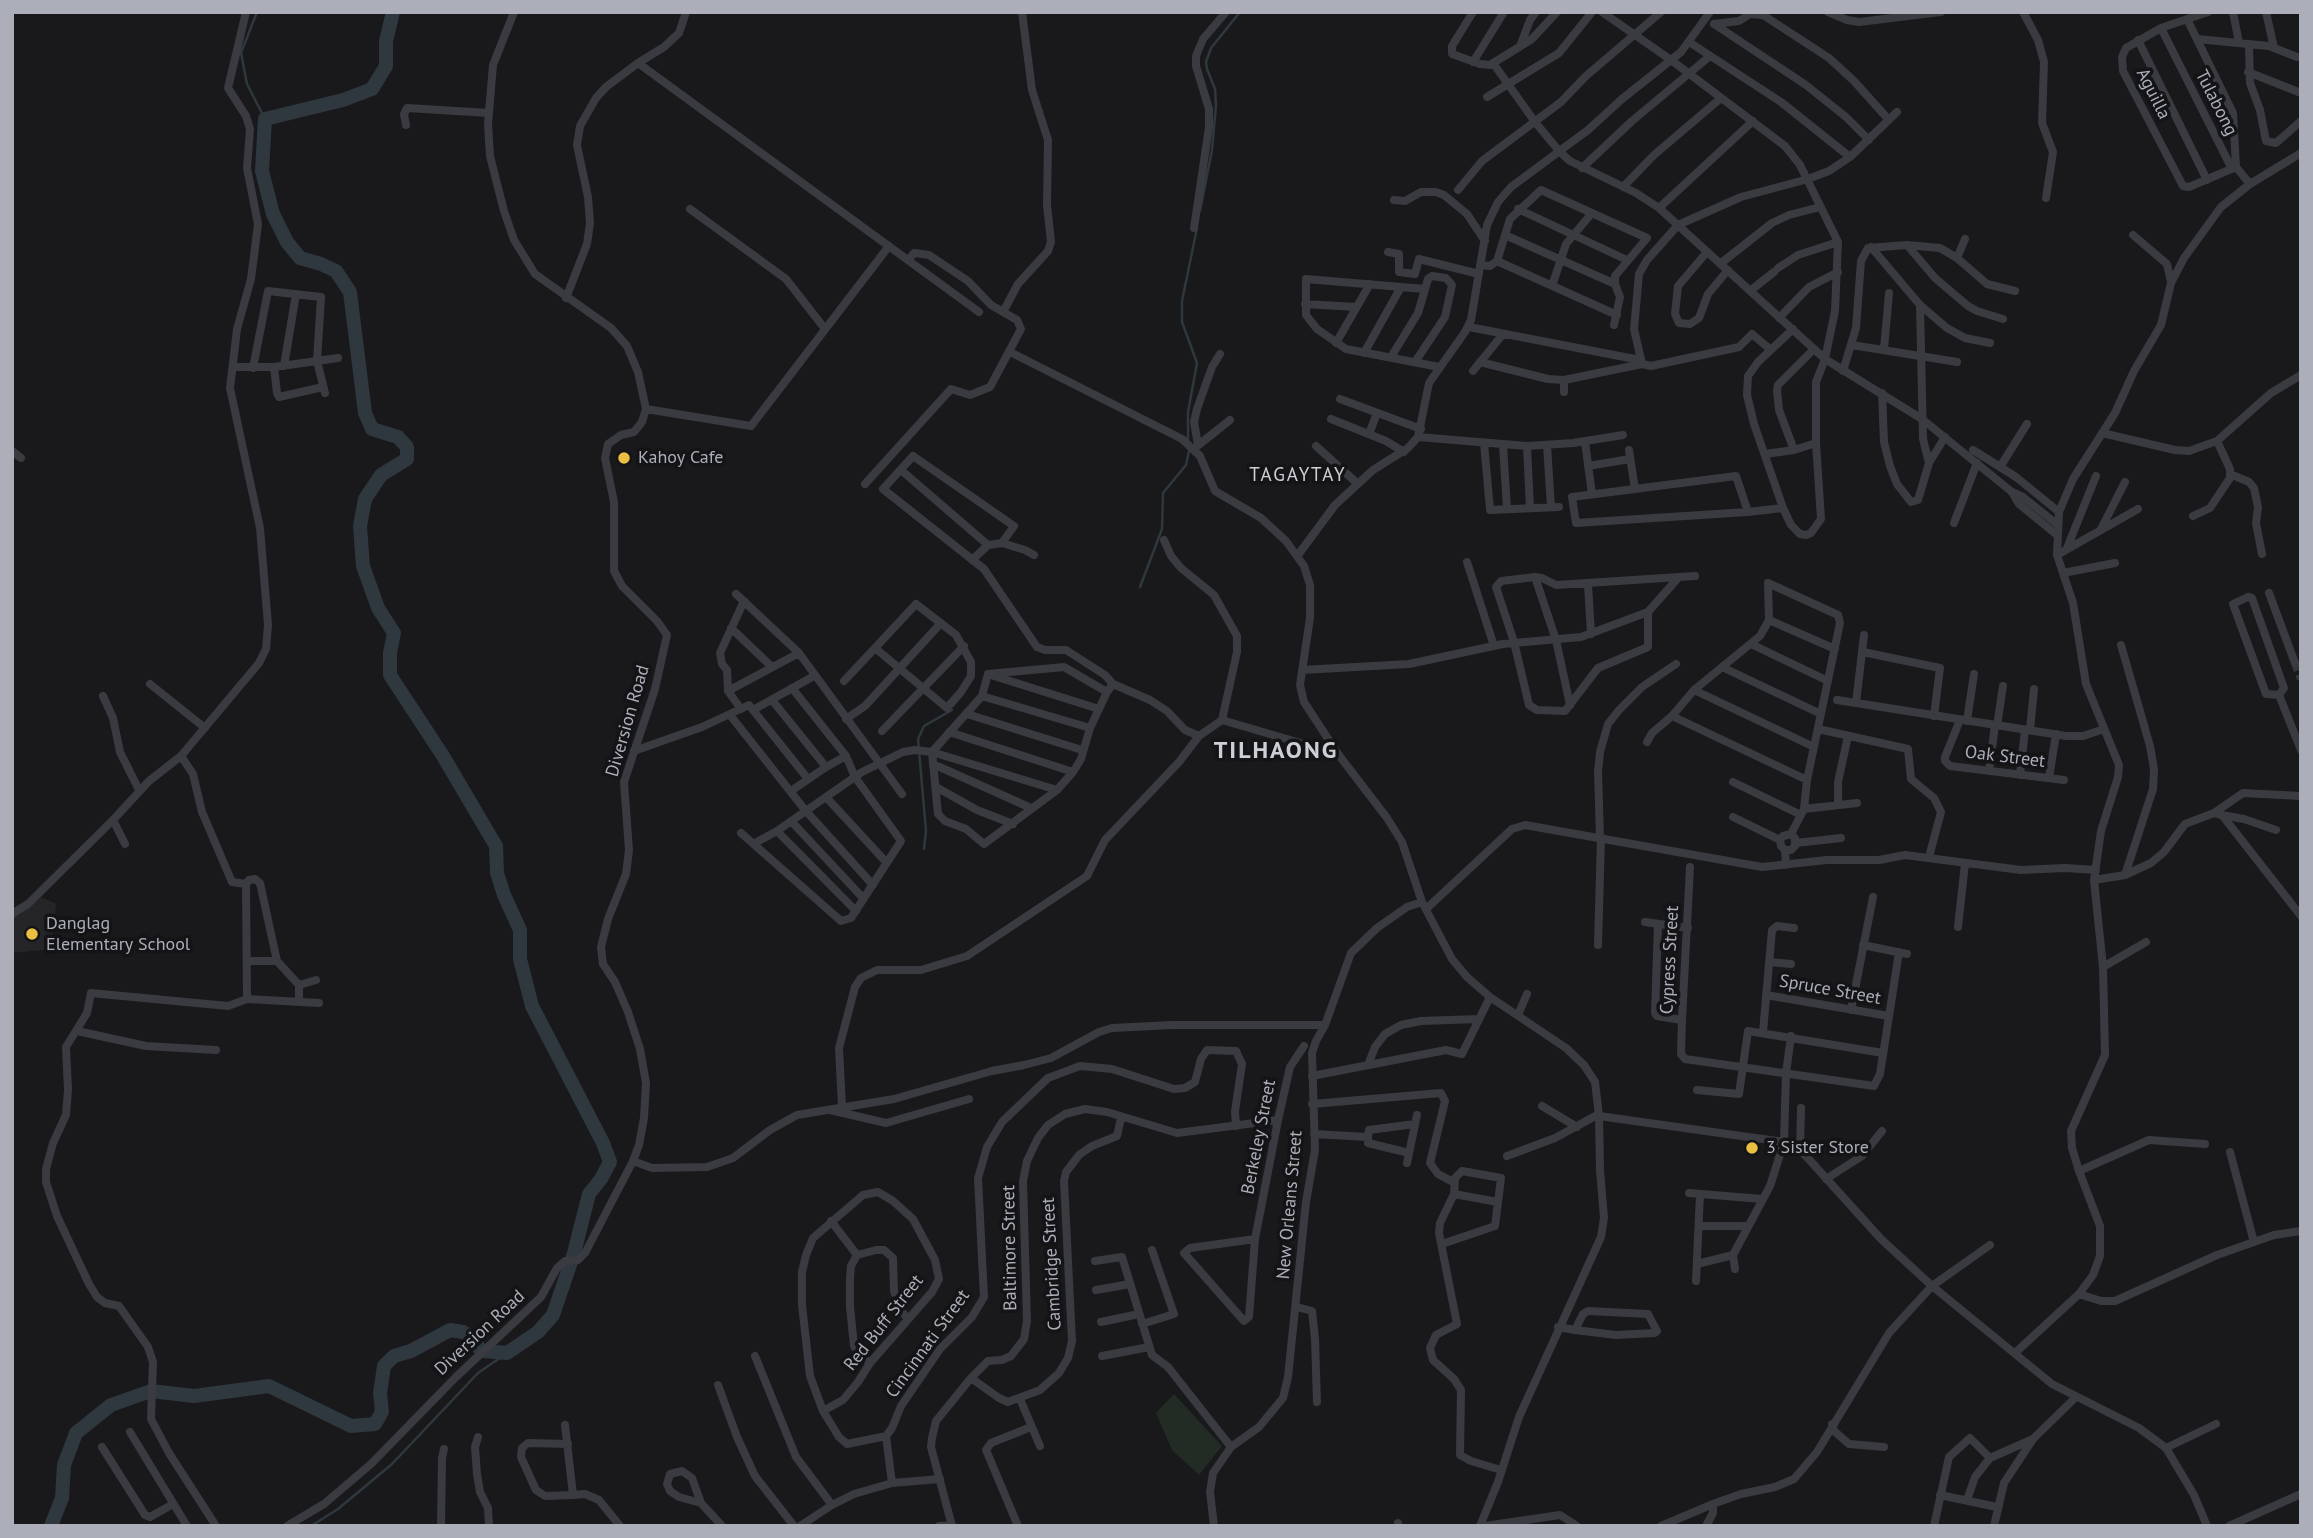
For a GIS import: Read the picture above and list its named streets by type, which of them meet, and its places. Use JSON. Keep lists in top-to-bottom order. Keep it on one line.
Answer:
{"streets":{"street":["Aguilla","Tulabong","Diversion Road","Oak Street","Cypress Street","Spruce Street","Berkeley Street","New Orleans Street","Baltimore Street","Cambridge Street","Red Buff Street","Cincinnati Street"]},"crossings":[["Aguilla","Tulabong"],["Berkeley Street","Baltimore Street"],["Baltimore Street","Cambridge Street"],["Baltimore Street","Cincinnati Street"]],"districts":["TAGAYTAY","TILHAONG"],"places":["Kahoy Cafe","Danglag Elementary School","3 Sister Store"]}
